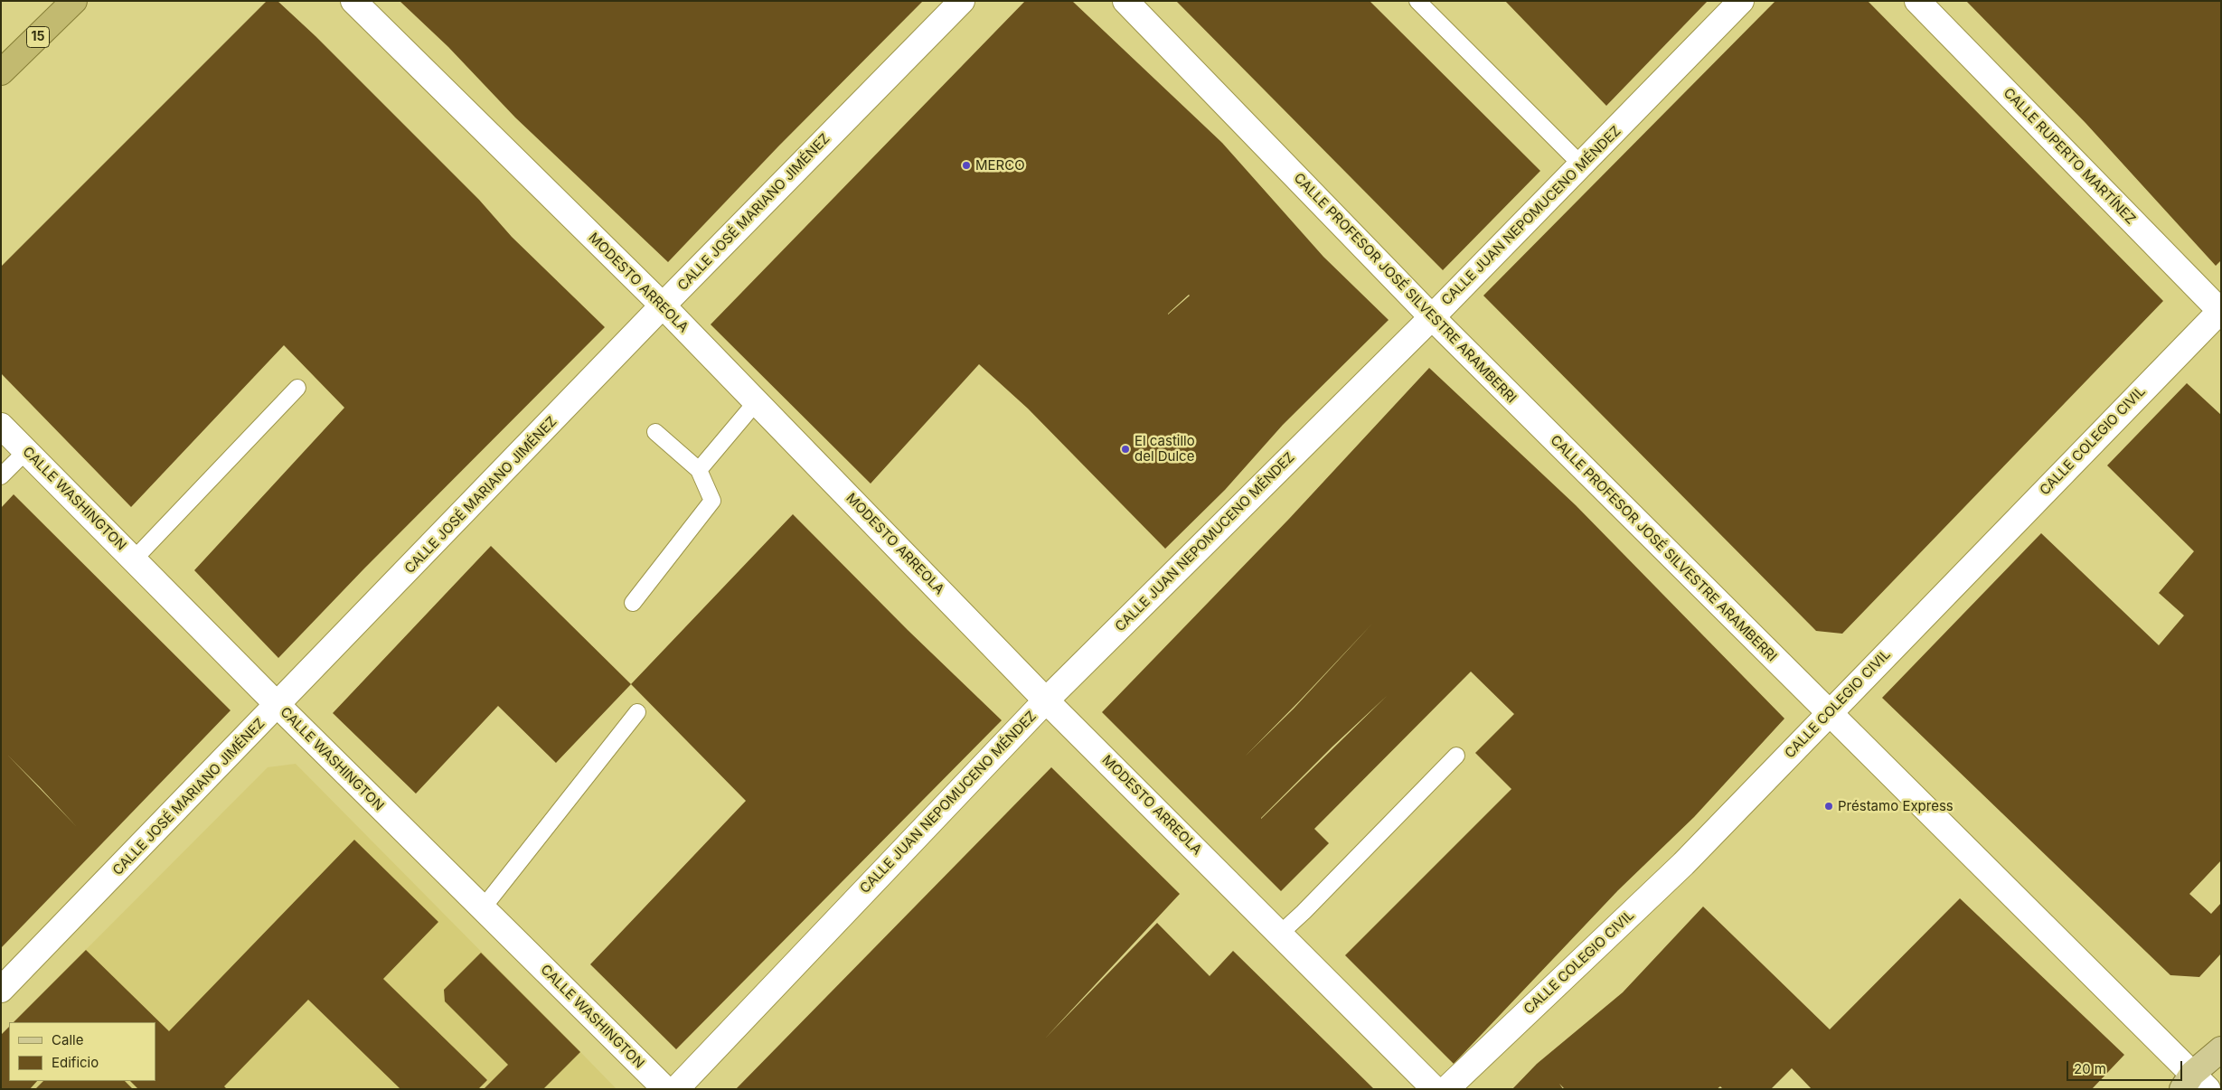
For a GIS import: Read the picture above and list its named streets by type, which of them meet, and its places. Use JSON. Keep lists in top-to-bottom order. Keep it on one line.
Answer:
{"streets":{"highway":["15"],"street":["CALLE RUPERTO MARTÍNEZ","CALLE JOSÉ MARIANO JIMÉNEZ","CALLE JUAN NEPOMUCENO MÉNDEZ","MODESTO ARREOLA","CALLE PROFESOR JOSÉ SILVESTRE ARAMBERRI","CALLE COLEGIO CIVIL","CALLE WASHINGTON"]},"crossings":[["CALLE RUPERTO MARTÍNEZ","CALLE COLEGIO CIVIL"],["CALLE JOSÉ MARIANO JIMÉNEZ","MODESTO ARREOLA"],["CALLE JOSÉ MARIANO JIMÉNEZ","CALLE WASHINGTON"],["CALLE JUAN NEPOMUCENO MÉNDEZ","MODESTO ARREOLA"],["CALLE JUAN NEPOMUCENO MÉNDEZ","CALLE PROFESOR JOSÉ SILVESTRE ARAMBERRI"],["CALLE JUAN NEPOMUCENO MÉNDEZ","CALLE WASHINGTON"],["CALLE PROFESOR JOSÉ SILVESTRE ARAMBERRI","CALLE COLEGIO CIVIL"]],"places":["MERCO","El castillo del Dulce","Préstamo Express"],"legend":["Calle","Edificio"],"scale_bar":"20 m"}
